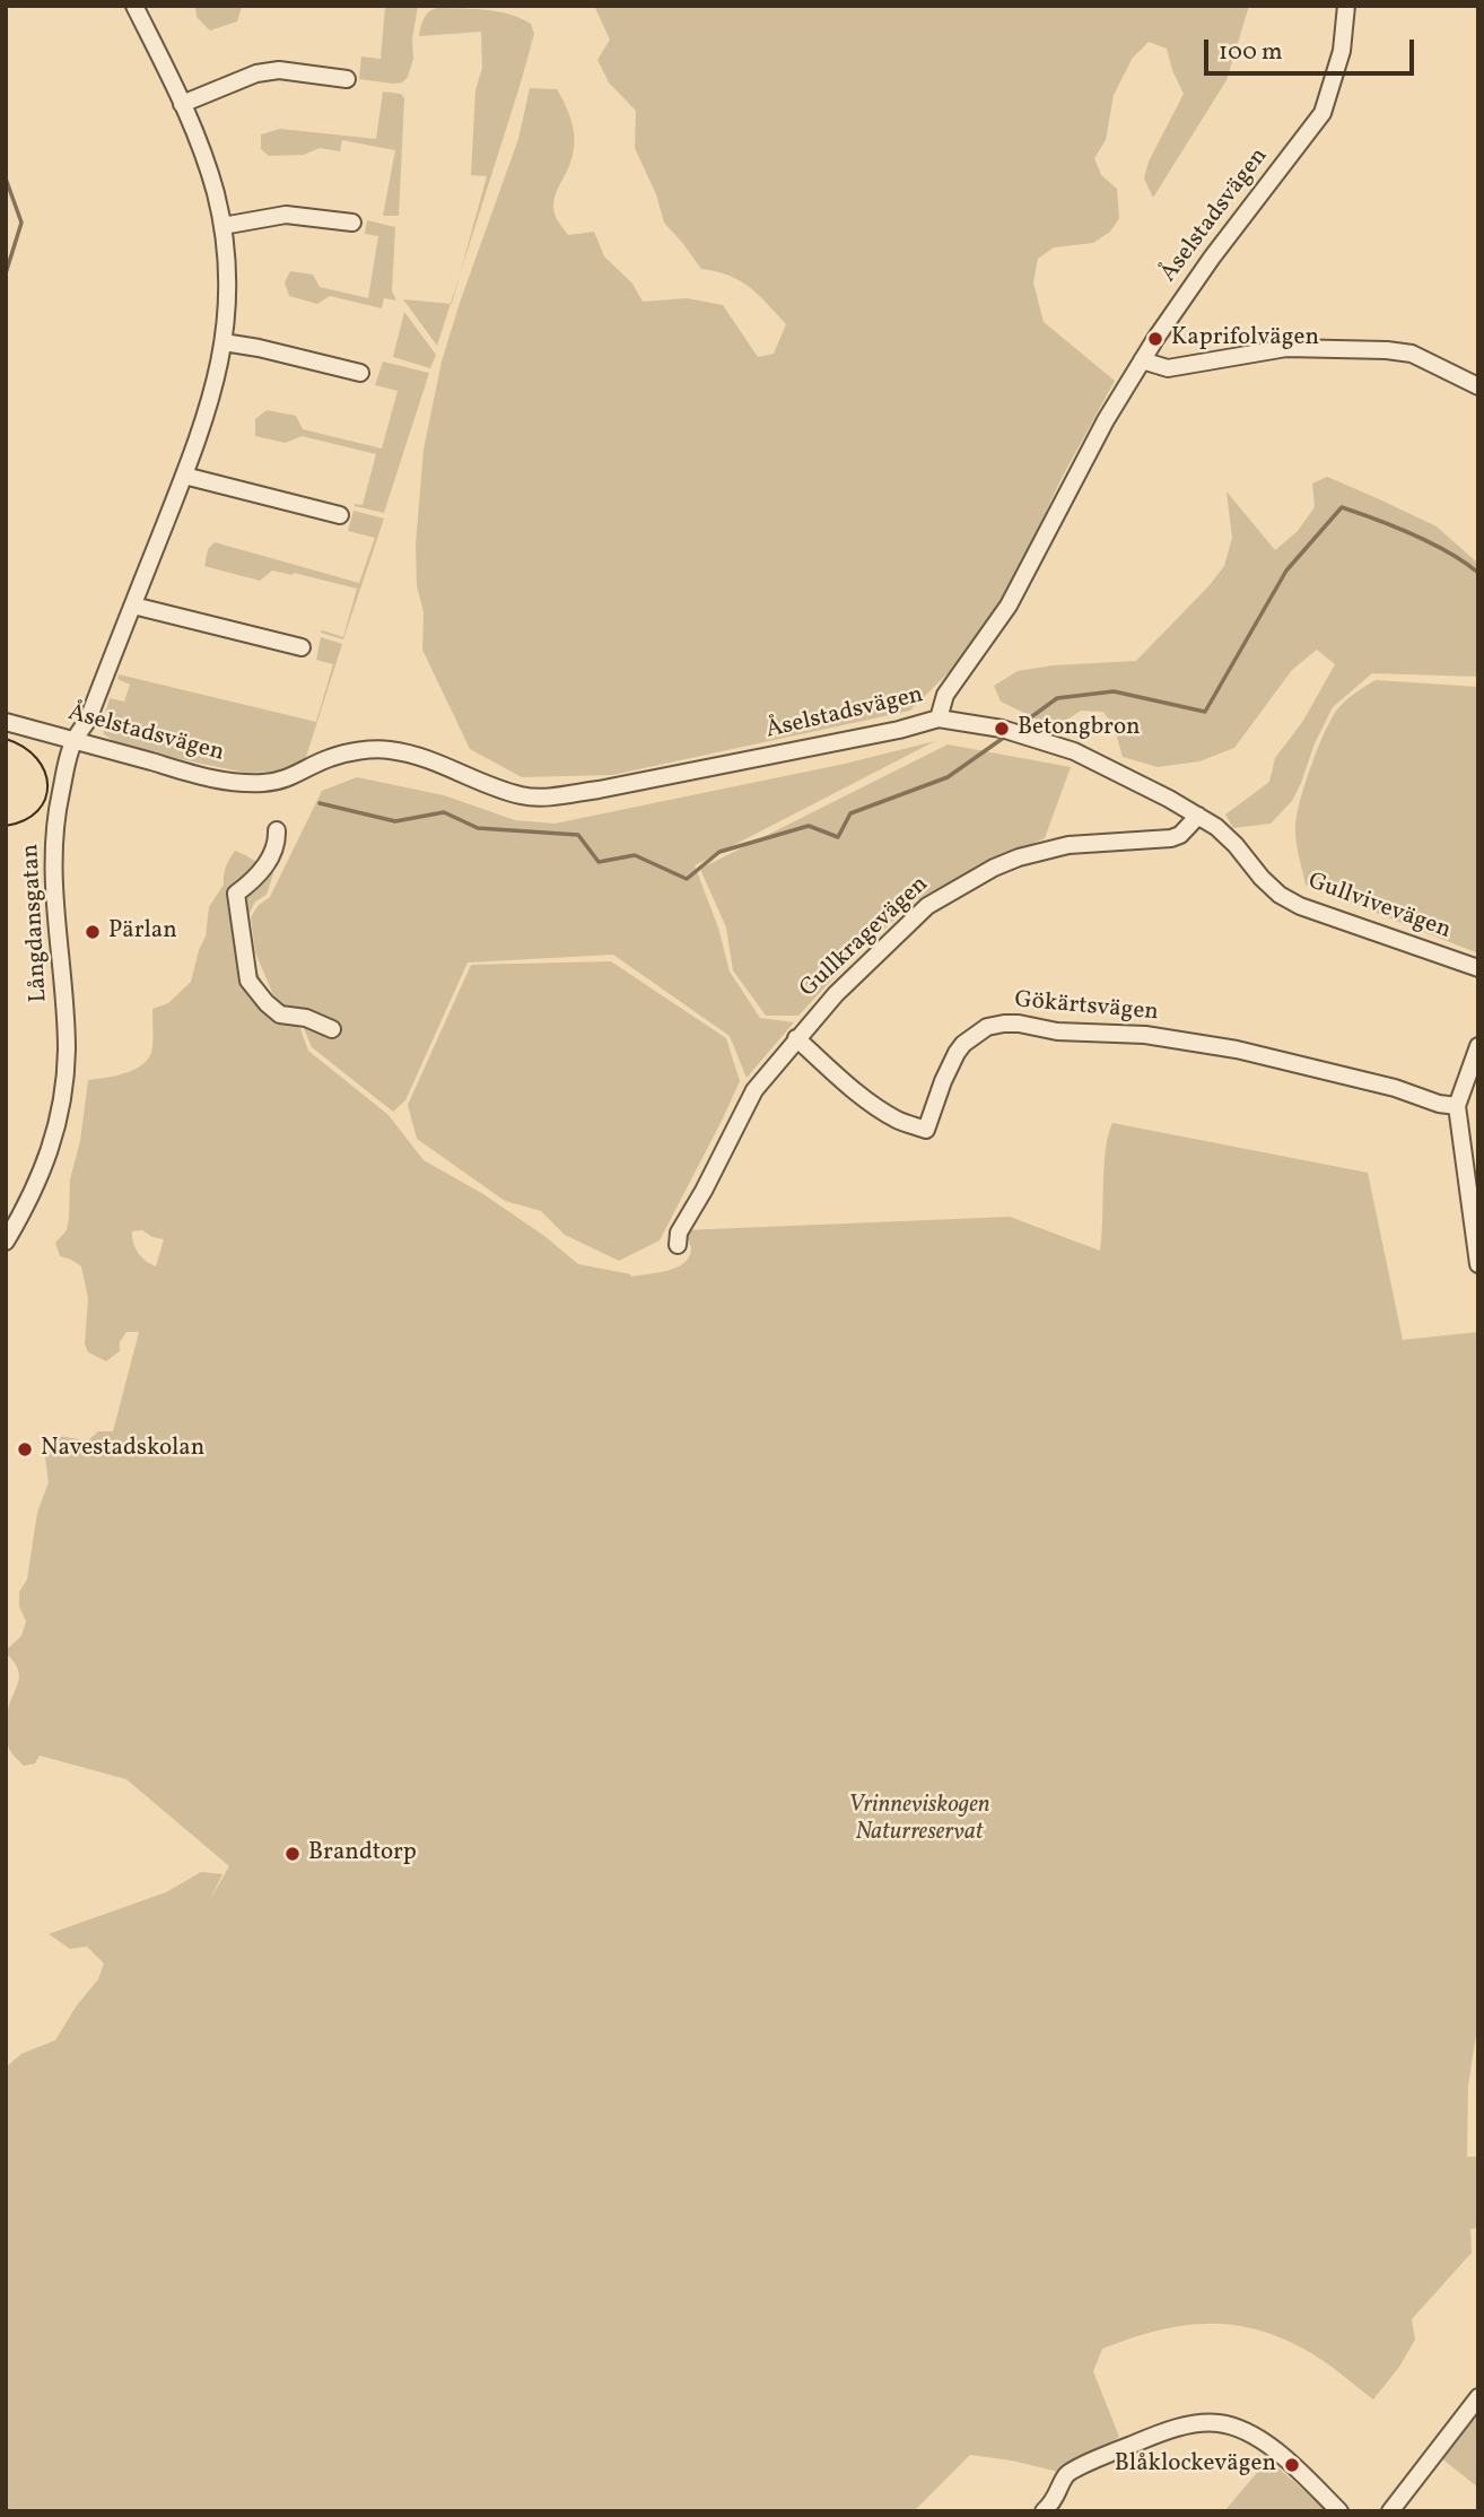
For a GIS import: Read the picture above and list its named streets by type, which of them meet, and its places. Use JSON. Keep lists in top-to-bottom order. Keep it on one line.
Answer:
{"streets":{"street":["Åselstadsvägen","Gullvivevägen","Långdansgatan","Gullkragevägen","Gökärtsvägen"]},"crossings":[["Åselstadsvägen","Gullvivevägen"],["Åselstadsvägen","Långdansgatan"],["Gullvivevägen","Gullkragevägen"],["Gullkragevägen","Gökärtsvägen"]],"parks":["Vrinneviskogen Naturreservat"],"places":["Kaprifolvägen","Betongbron","Pärlan","Navestadskolan","Brandtorp","Blåklockevägen"],"scale_bar":"100 m"}
